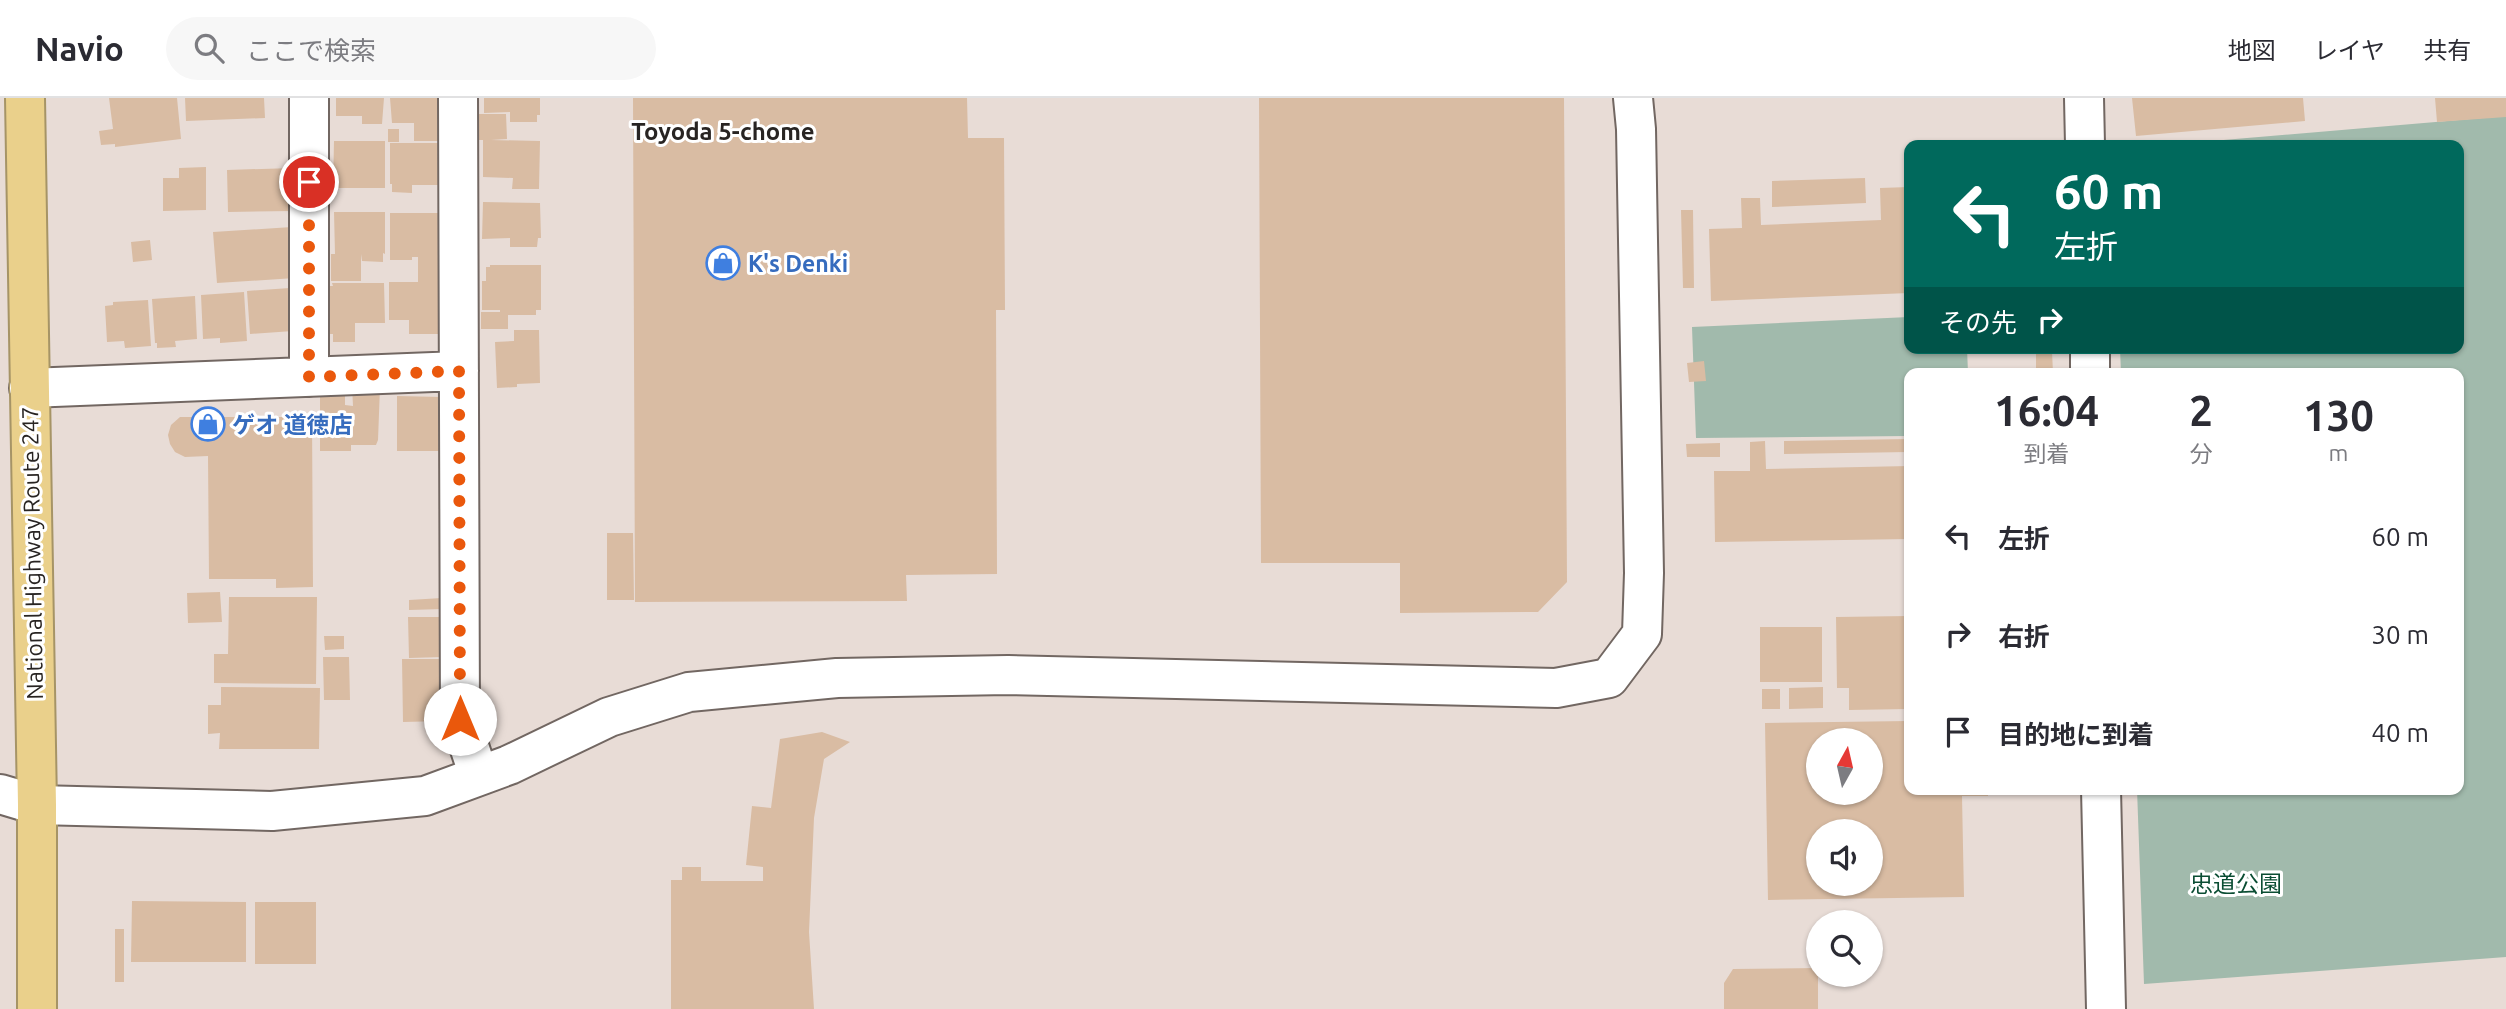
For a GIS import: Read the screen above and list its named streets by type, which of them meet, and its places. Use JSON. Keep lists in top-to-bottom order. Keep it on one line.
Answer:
{"streets":{"highway":["National Highway Route 247"]},"districts":["Toyoda 5-chome"],"parks":["忠道公園"],"places":{"shop":["K's Denki","ゲオ 道徳店"]},"north":"top","page":{"header":"Navio","search":"ここで検索","nav":["地図","レイヤ","共有"],"turn":["60 m","左折"],"then":"その先","eta":["16:04","到着","2","分","130","m"],"list":[{"name":"左折","value":"60 m"},{"name":"右折","value":"30 m"},{"name":"目的地に到着","value":"40 m"}]}}
